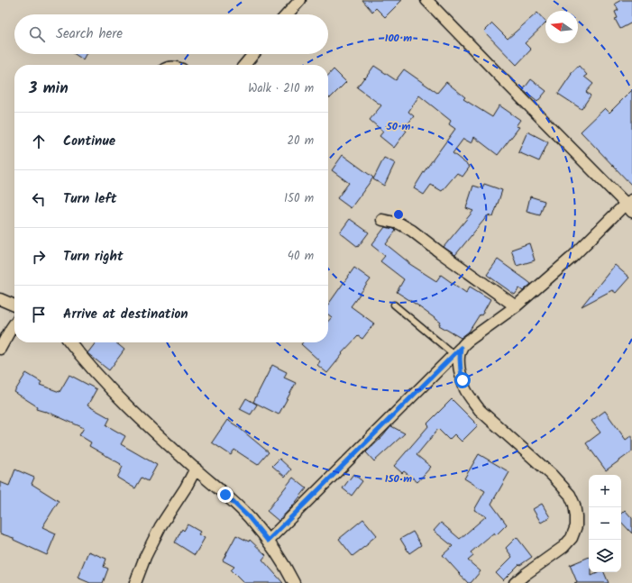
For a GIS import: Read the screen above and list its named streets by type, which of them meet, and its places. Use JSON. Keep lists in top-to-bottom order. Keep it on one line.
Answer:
{"north":"left","page":{"search":"Search here","heading":["3 min","Walk · 210 m"],"list":[["Continue","20 m"],["Turn left","150 m"],["Turn right","40 m"],"Arrive at destination"],"map_buttons":["+","−"]},"rings":["100 m","50 m","150 m"]}
